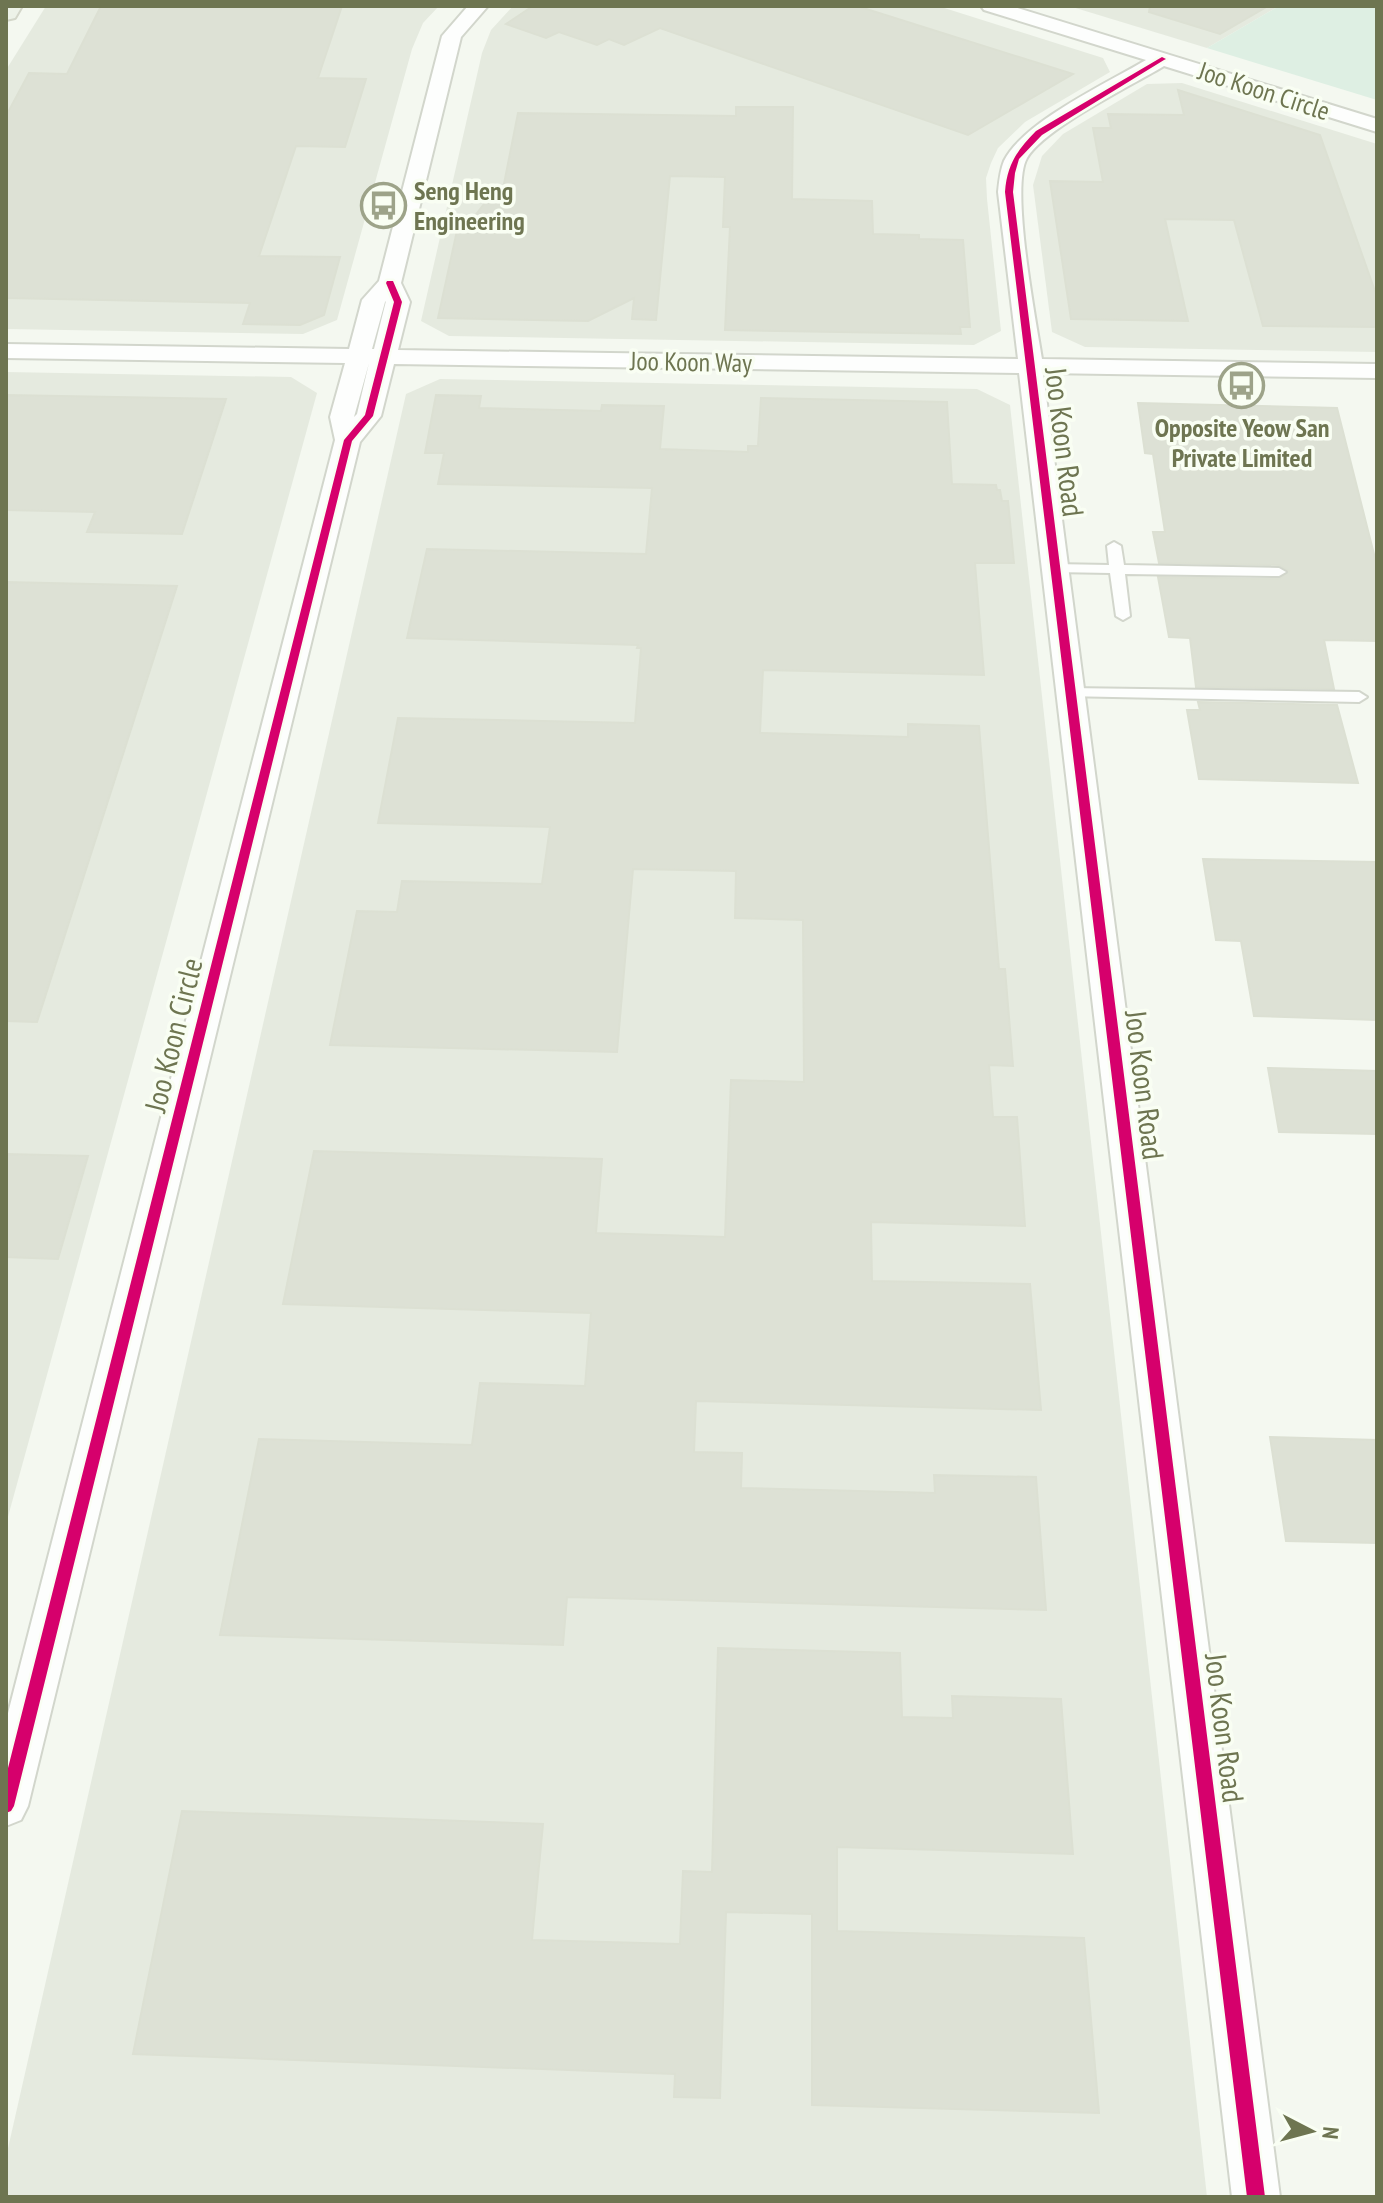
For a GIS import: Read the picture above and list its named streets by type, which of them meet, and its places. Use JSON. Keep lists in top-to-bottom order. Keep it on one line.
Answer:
{"streets":{"street":["Joo Koon Circle","Joo Koon Way","Joo Koon Road"]},"crossings":[["Joo Koon Circle","Joo Koon Way"],["Joo Koon Circle","Joo Koon Road"],["Joo Koon Way","Joo Koon Road"]],"places":{"bus stop":["Seng Heng Engineering","Opposite Yeow San Private Limited"]},"north":"right"}
